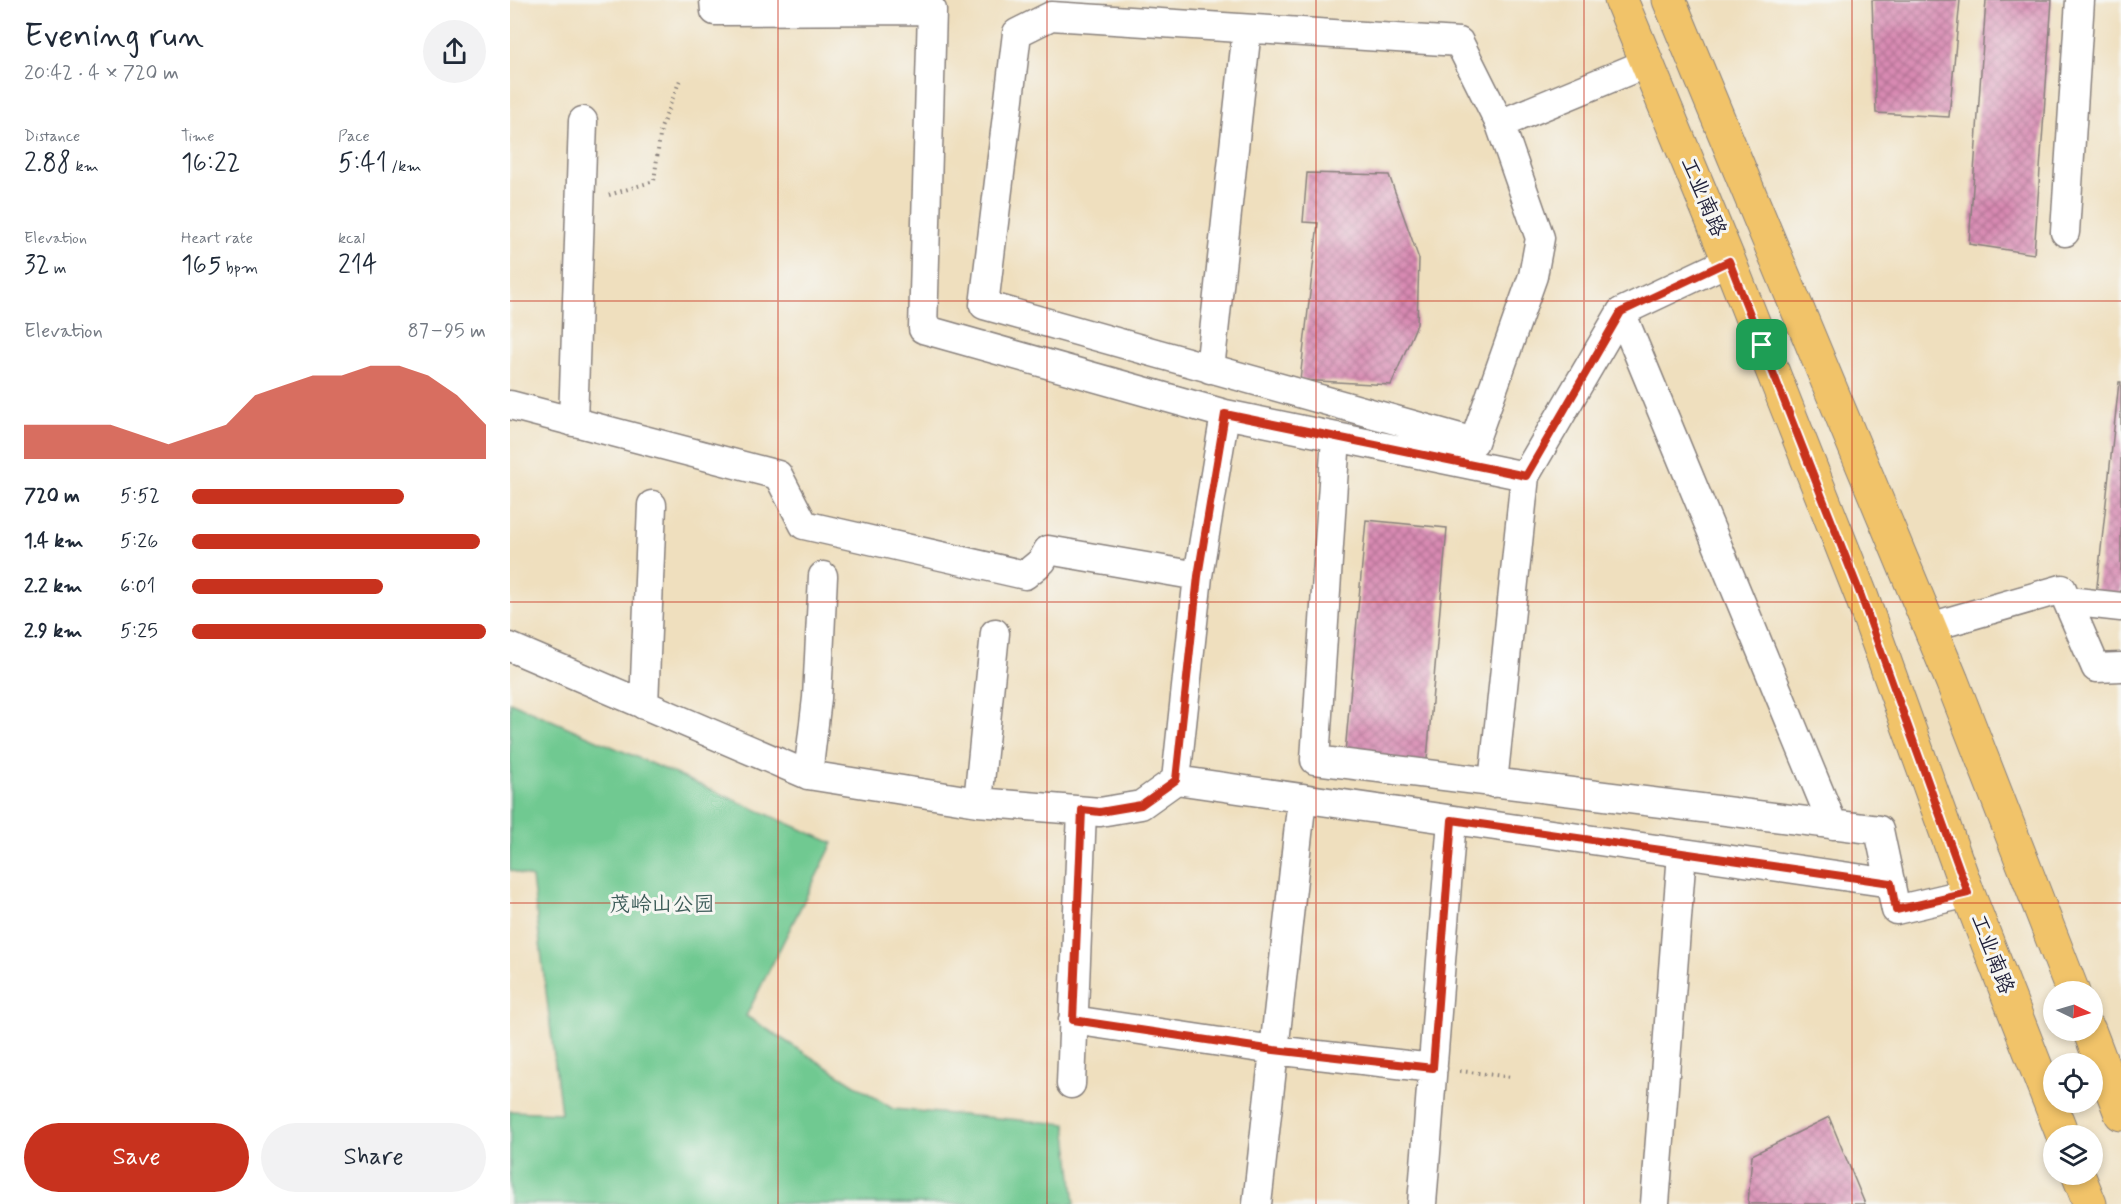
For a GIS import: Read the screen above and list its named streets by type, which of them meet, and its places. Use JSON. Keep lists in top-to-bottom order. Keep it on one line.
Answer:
{"streets":{"main road":["工业南路"]},"parks":["茂岭山公园"],"north":"right","page":{"heading":["Evening run","20:42 · 4 × 720 m"],"stats":[["Distance","2.88 km"],["Time","16:22"],["Pace","5:41 /km"],["Elevation","32 m"],["Heart rate","165 bpm"],["kcal","214"]],"chart":["Elevation","87–95 m"],"list":[{"name":"720 m","note":"5:52"},{"name":"1.4 km","note":"5:26"},{"name":"2.2 km","note":"6:01"},{"name":"2.9 km","note":"5:25"}],"buttons":["Save","Share"]}}
